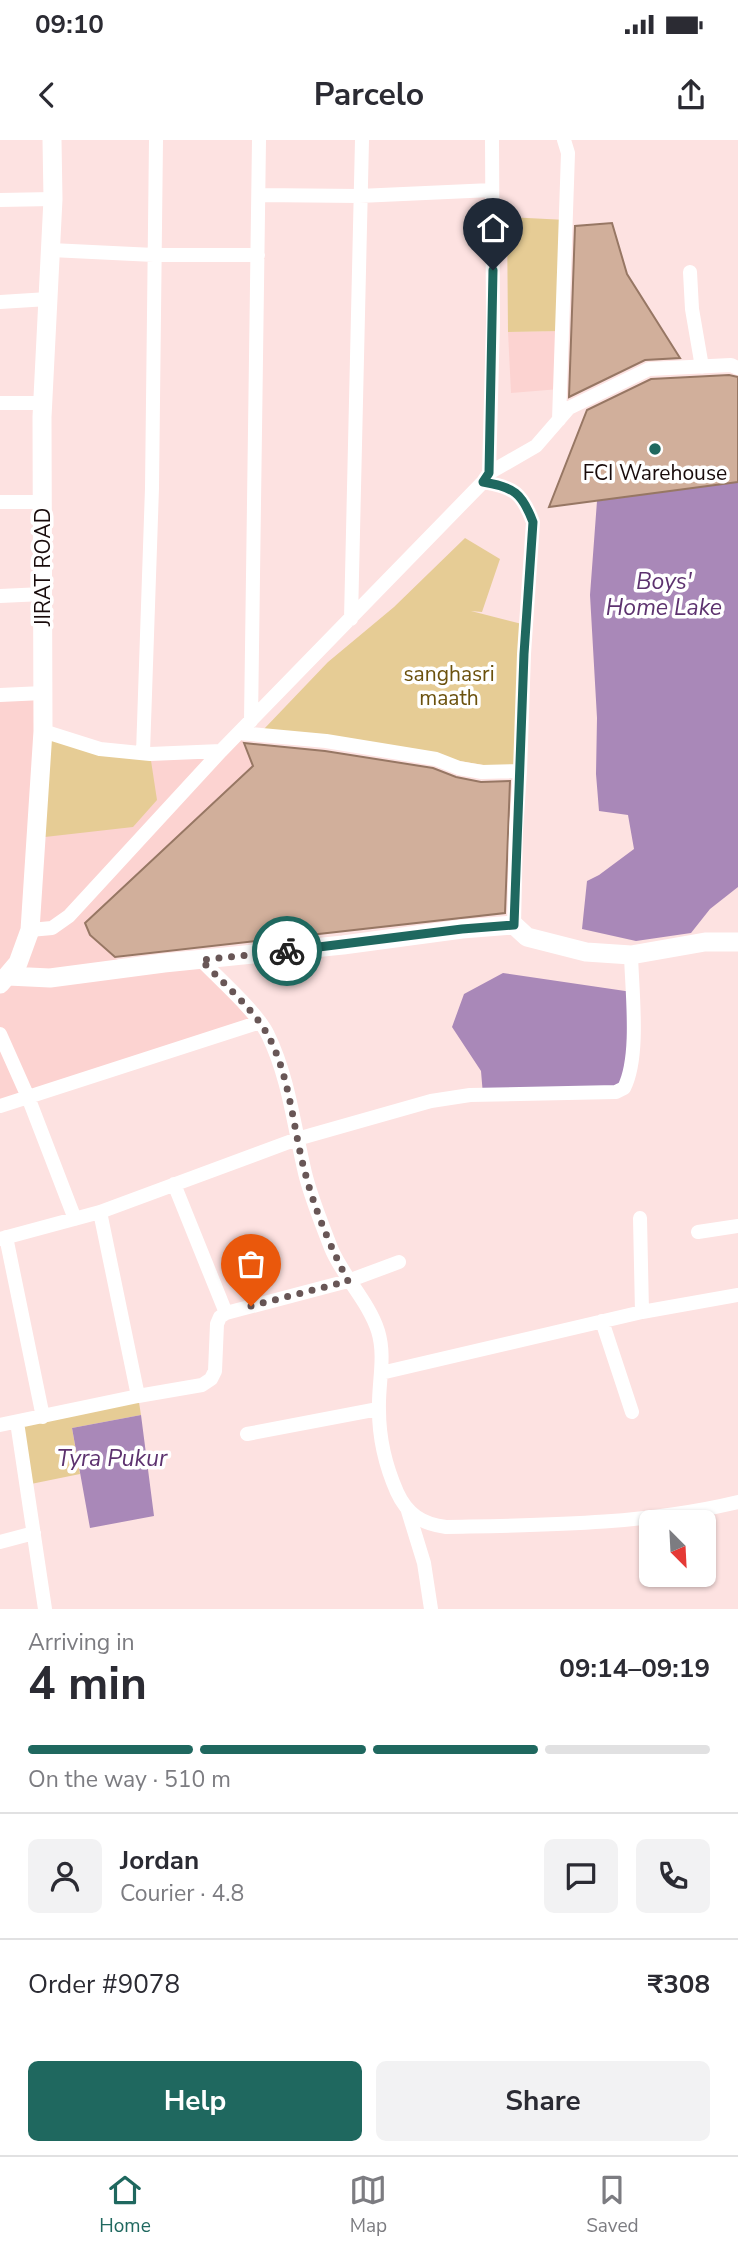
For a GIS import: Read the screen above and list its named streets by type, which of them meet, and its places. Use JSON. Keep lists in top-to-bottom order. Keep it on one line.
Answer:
{"streets":{"main road":["JIRAT ROAD"]},"water":["Boys' Home Lake","Tyra Pukur"],"parks":["sanghasri maath"],"places":["FCI Warehouse"],"north":"bottom right","page":{"status":"09:10","header":"Parcelo","heading":["4 min","Arriving in","09:14–09:19"],"panel":["Jordan","Courier · 4.8","Order #9078","₹308"],"bar":"On the way · 510 m","buttons":["Help","Share"],"tabs":["Home","Map","Saved"]}}
